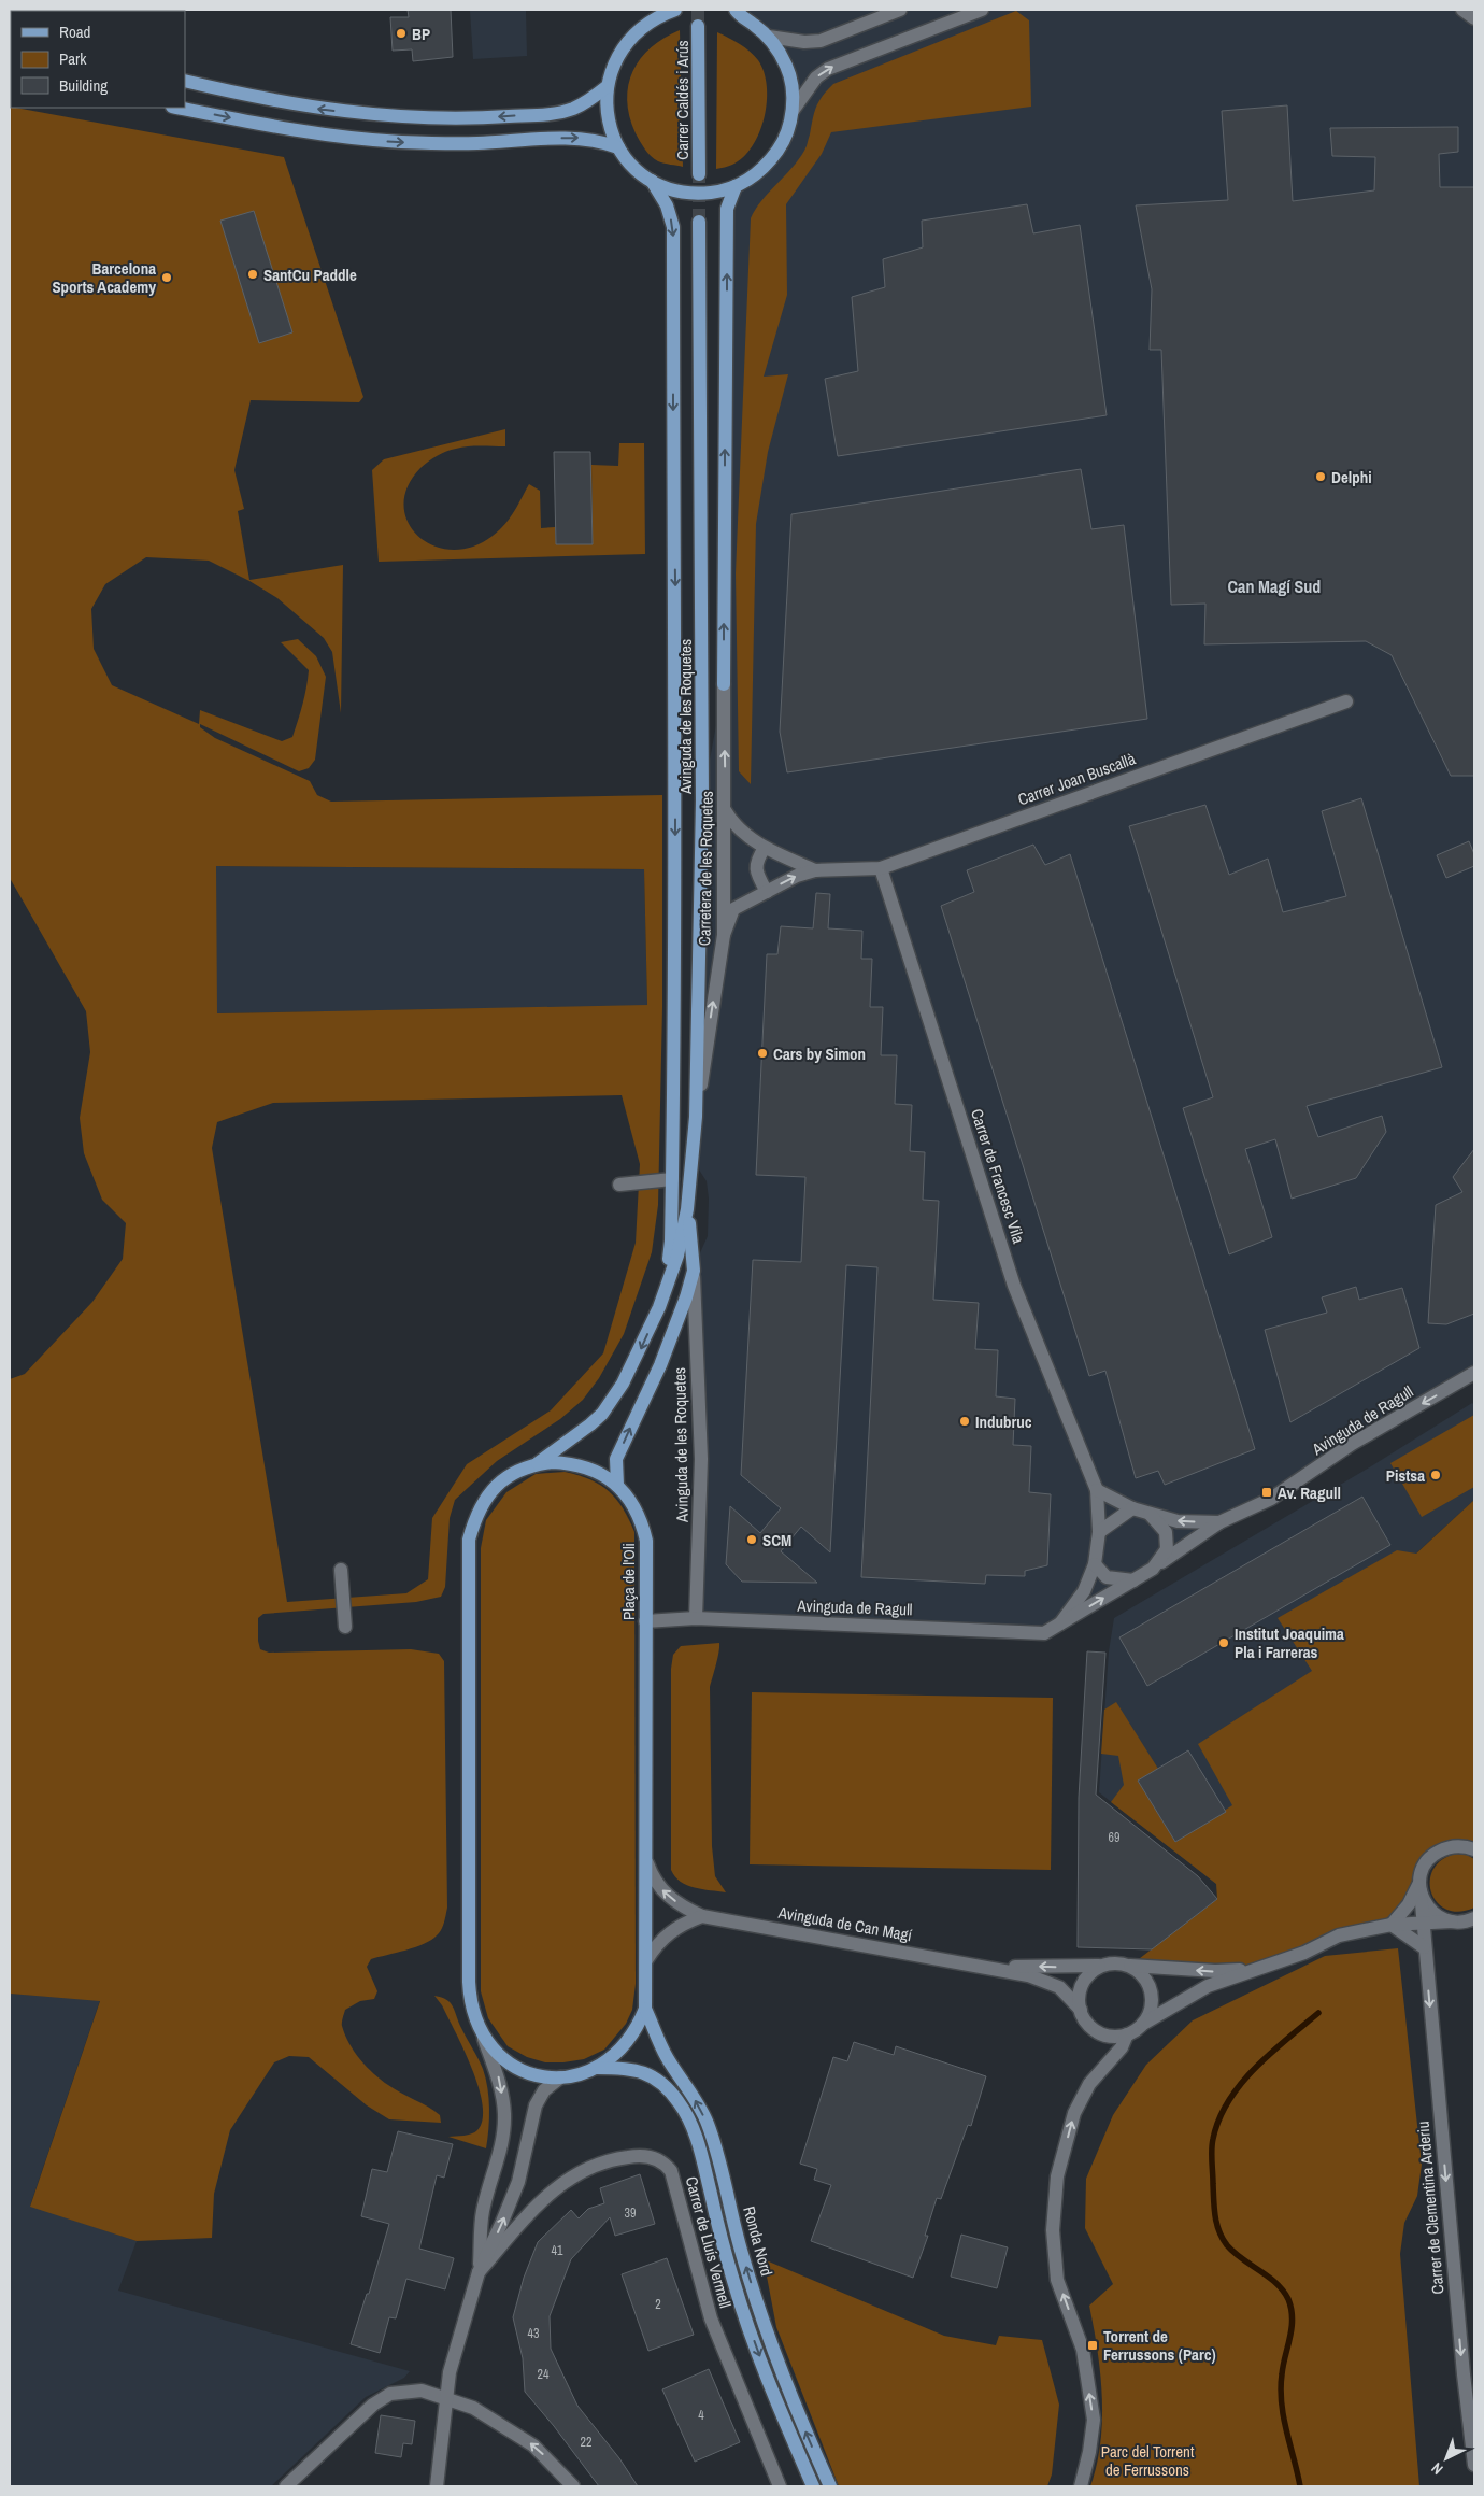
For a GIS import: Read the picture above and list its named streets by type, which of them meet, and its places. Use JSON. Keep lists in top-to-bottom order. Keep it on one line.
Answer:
{"streets":{"main road":["Carrer Caldés i Arús","Avinguda de les Roquetes","Plaça de l'Oli","Ronda Nord"],"street":["Carrer Joan Buscallà","Carretera de les Roquetes","Carrer de Francesc Vila","Avinguda de Ragull","Avinguda de Can Magí","Carrer de Clementina Arderiu","Carrer de Lluís Vermell"]},"crossings":[["Avinguda de les Roquetes","Carretera de les Roquetes"],["Avinguda de les Roquetes","Avinguda de Ragull"],["Avinguda de les Roquetes","Plaça de l'Oli"],["Carrer Joan Buscallà","Carretera de les Roquetes"],["Carrer Joan Buscallà","Carrer de Francesc Vila"],["Avinguda de Ragull","Plaça de l'Oli"],["Plaça de l'Oli","Avinguda de Can Magí"],["Plaça de l'Oli","Ronda Nord"]],"one_way":["Carretera de les Roquetes","Avinguda de Ragull","Carrer de Clementina Arderiu"],"districts":["Can Magí Sud"],"parks":["Parc del Torrent de Ferrussons"],"places":{"other":["BP","SantCu Paddle","Barcelona Sports Academy","Delphi","Cars by Simon","Indubruc","Pistsa","SCM","Institut Joaquima Pla i Farreras"],"transit":["Av. Ragull","Torrent de Ferrussons (Parc)"]},"house_numbers":["69","39","41","2","43","24","4","22"],"legend":["Road","Park","Building"],"north":"bottom left"}
